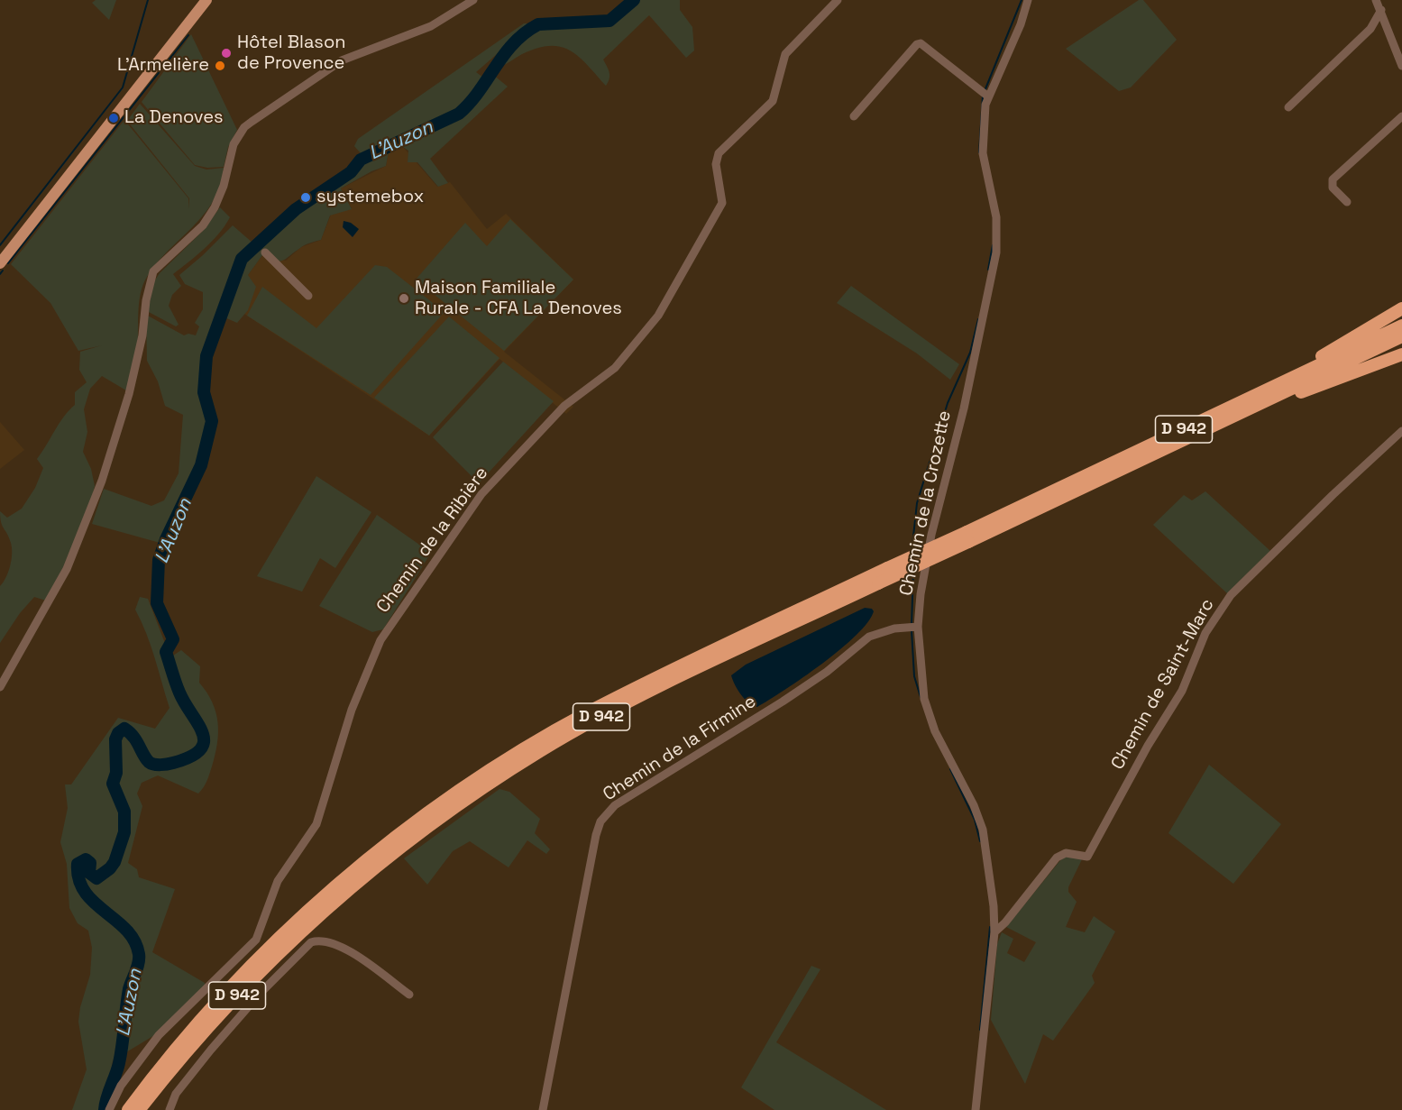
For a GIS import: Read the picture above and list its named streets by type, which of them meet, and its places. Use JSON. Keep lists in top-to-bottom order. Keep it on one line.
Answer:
{"streets":{"highway":["D 942"],"street":["Chemin de la Crozette","Chemin de la Ribière","Chemin de Saint-Marc","Chemin de la Firmine"]},"crossings":[["Chemin de la Crozette","Chemin de Saint-Marc"],["Chemin de la Crozette","Chemin de la Firmine"]],"water":["L'Auzon"],"places":["Hôtel Blason de Provence","L'Armelière","La Denoves","systemebox","Maison Familiale Rurale - CFA La Denoves"]}
